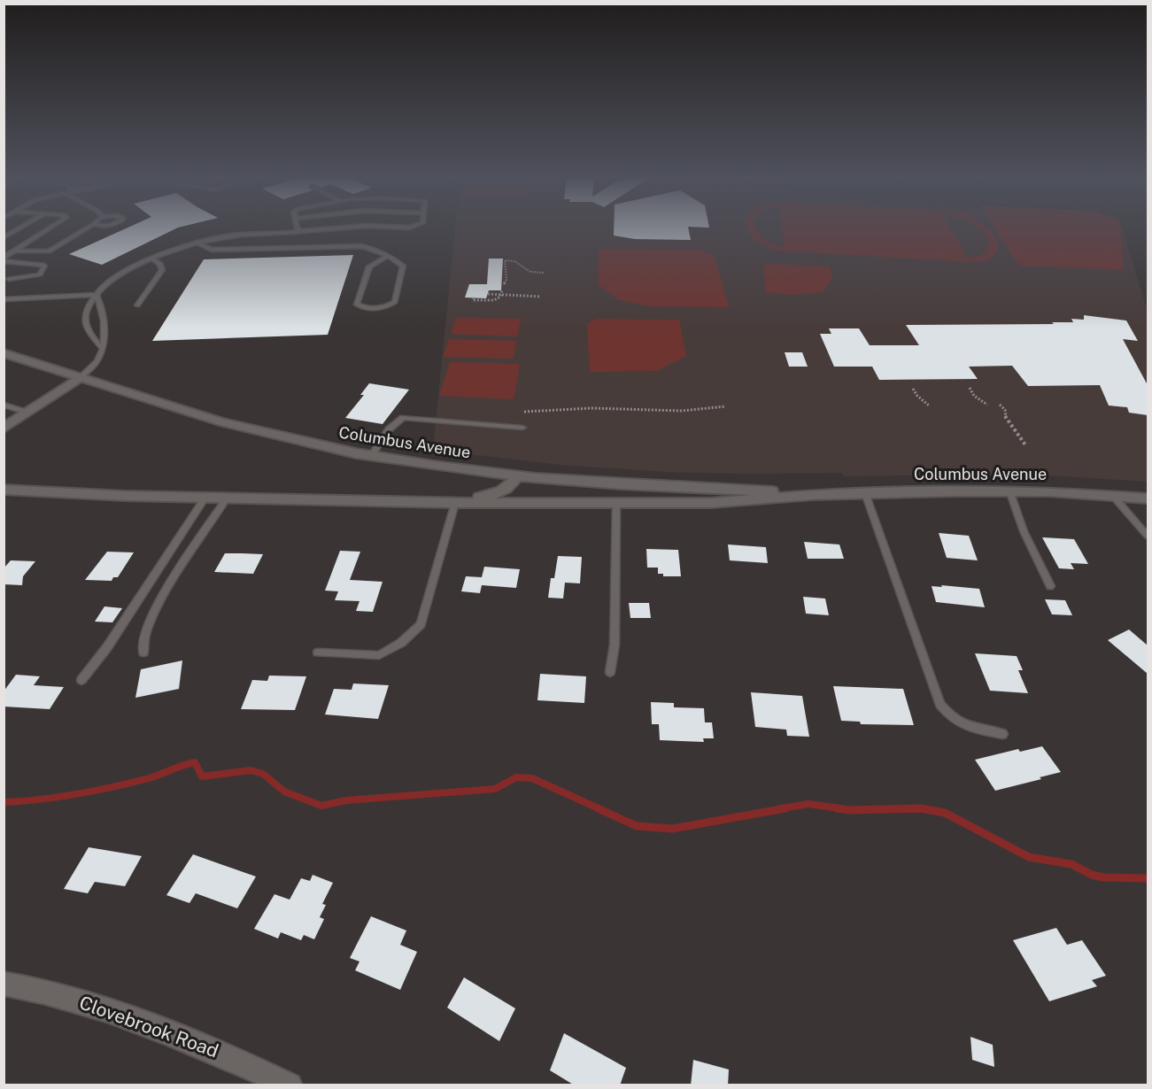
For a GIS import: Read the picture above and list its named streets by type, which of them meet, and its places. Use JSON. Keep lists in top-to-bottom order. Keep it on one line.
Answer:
{"streets":{"street":["Columbus Avenue","Clovebrook Road"]}}
